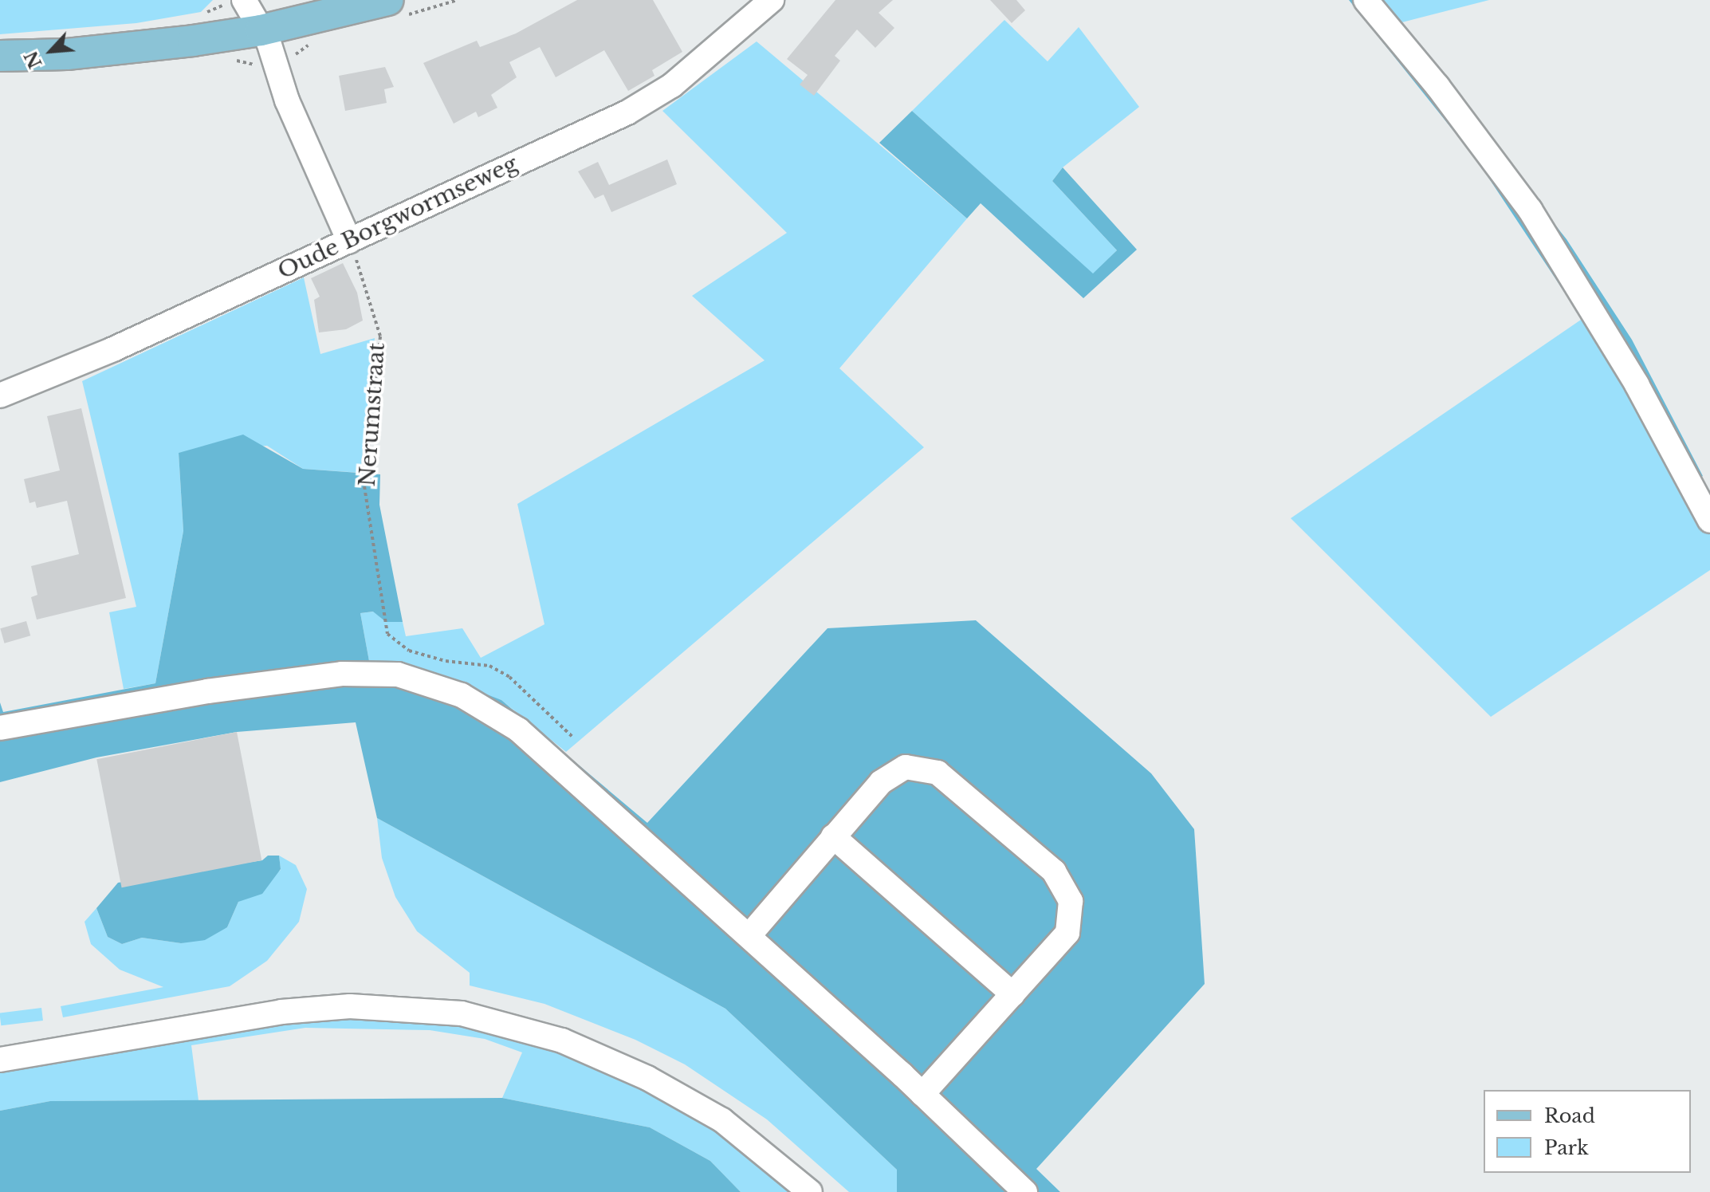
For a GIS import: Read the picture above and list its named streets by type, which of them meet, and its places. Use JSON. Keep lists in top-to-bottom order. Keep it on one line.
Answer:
{"streets":{"street":["Oude Borgwormseweg"],"path":["Nerumstraat"]},"crossings":[["Oude Borgwormseweg","Nerumstraat"]],"legend":["Road","Park"],"north":"bottom left"}
